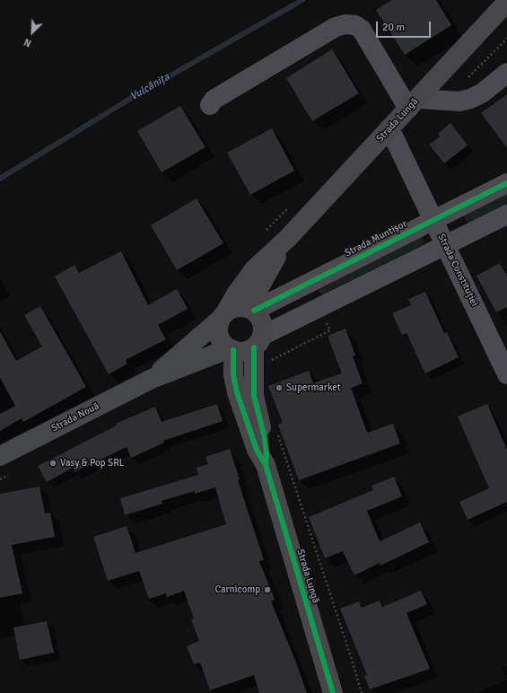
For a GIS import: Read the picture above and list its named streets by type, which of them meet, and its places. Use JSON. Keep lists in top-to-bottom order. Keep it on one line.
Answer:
{"streets":{"highway":["Strada Lungă"],"main road":["Strada Nouă"],"street":["Strada Muntișor","Strada Constituției"]},"crossings":[["Strada Lungă","Strada Muntișor"],["Strada Lungă","Strada Constituției"],["Strada Lungă","Strada Nouă"],["Strada Muntișor","Strada Constituției"],["Strada Muntișor","Strada Nouă"]],"water":["Vulcănița"],"places":["Supermarket","Vasy & Pop SRL","Carnicomp"],"scale_bar":"20 m","north":"bottom left"}
